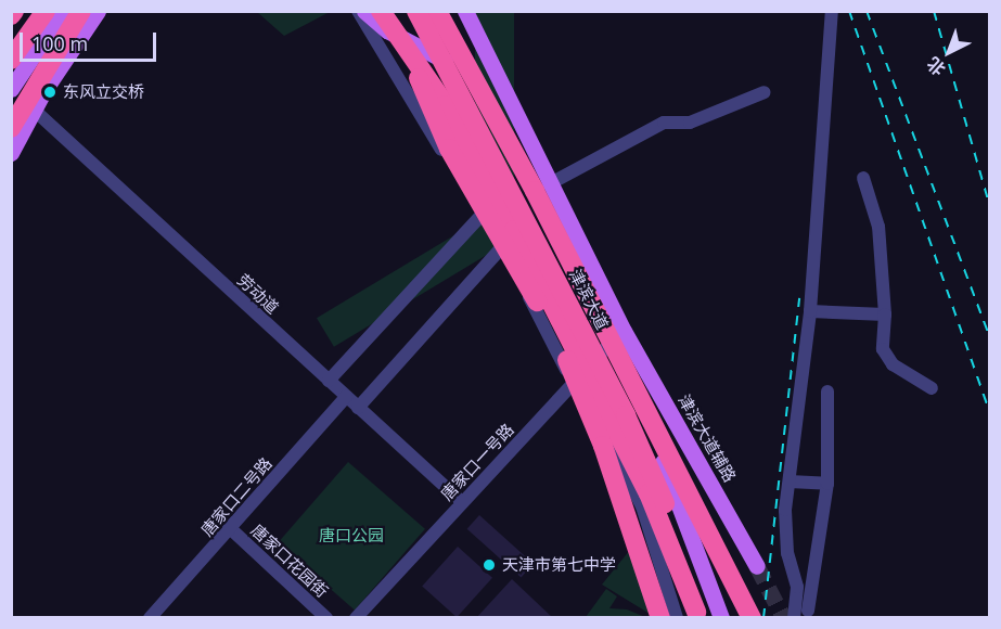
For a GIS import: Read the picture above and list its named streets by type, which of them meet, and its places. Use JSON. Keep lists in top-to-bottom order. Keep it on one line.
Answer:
{"streets":{"highway":["津滨大道"],"main road":["津滨大道辅路"],"street":["劳动道","唐家口一号路","唐家口二号路","唐家口花园街"]},"crossings":[["劳动道","唐家口一号路"],["劳动道","唐家口二号路"],["津滨大道","津滨大道辅路"],["津滨大道辅路","唐家口一号路"],["唐家口二号路","唐家口花园街"]],"parks":["唐口公园"],"places":["东风立交桥","天津市第七中学"],"scale_bar":"100 m","north":"bottom left"}
